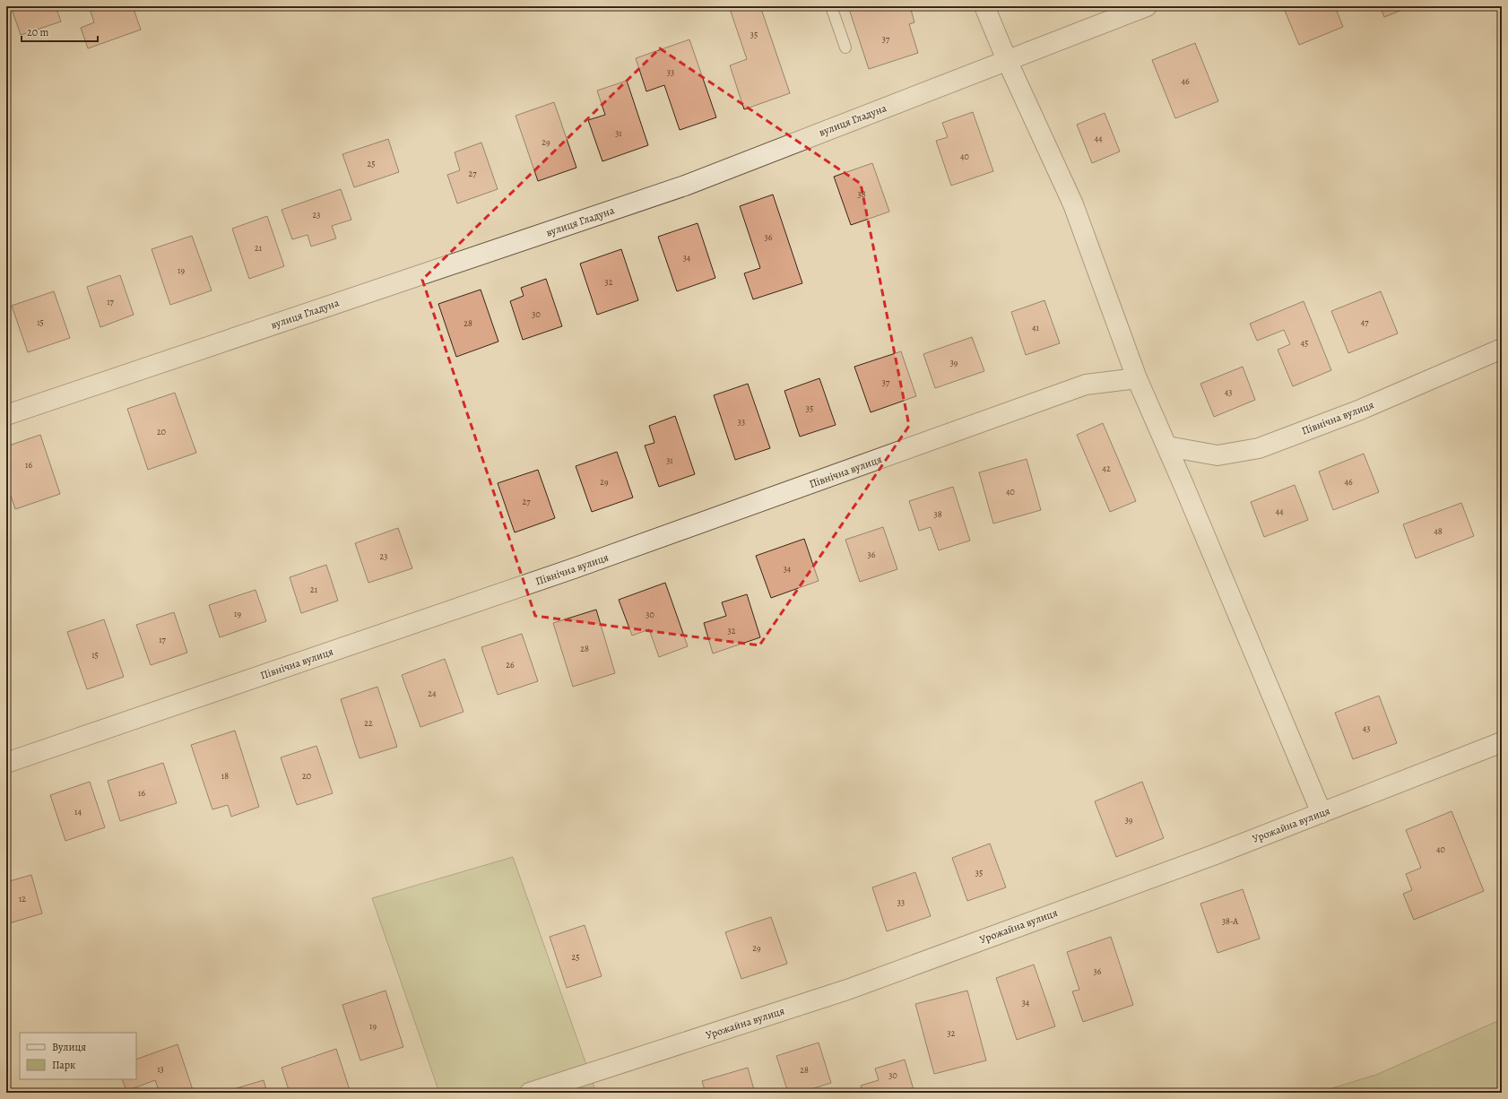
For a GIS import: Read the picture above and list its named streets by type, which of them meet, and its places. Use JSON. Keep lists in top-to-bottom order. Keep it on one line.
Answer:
{"streets":{"street":["вулиця Гладуна","Північна вулиця","Урожайна вулиця"]},"house_numbers":["35","37","33","46","31","44","29","40","25","27","38","23","36","21","34","19","32","17","30","15","47","28","41","45","39","37","43","35","33","20","31","16","42","29","46","40","27","44","38","48","36","23","34","21","19","30","32","17","28","15","26","24","22","43","18","20","16","14","39","40","35","12","33","38-А","29","25","36","34","19","32","13","28","30"],"legend":["Вулиця","Парк"],"scale_bar":"20 m"}
